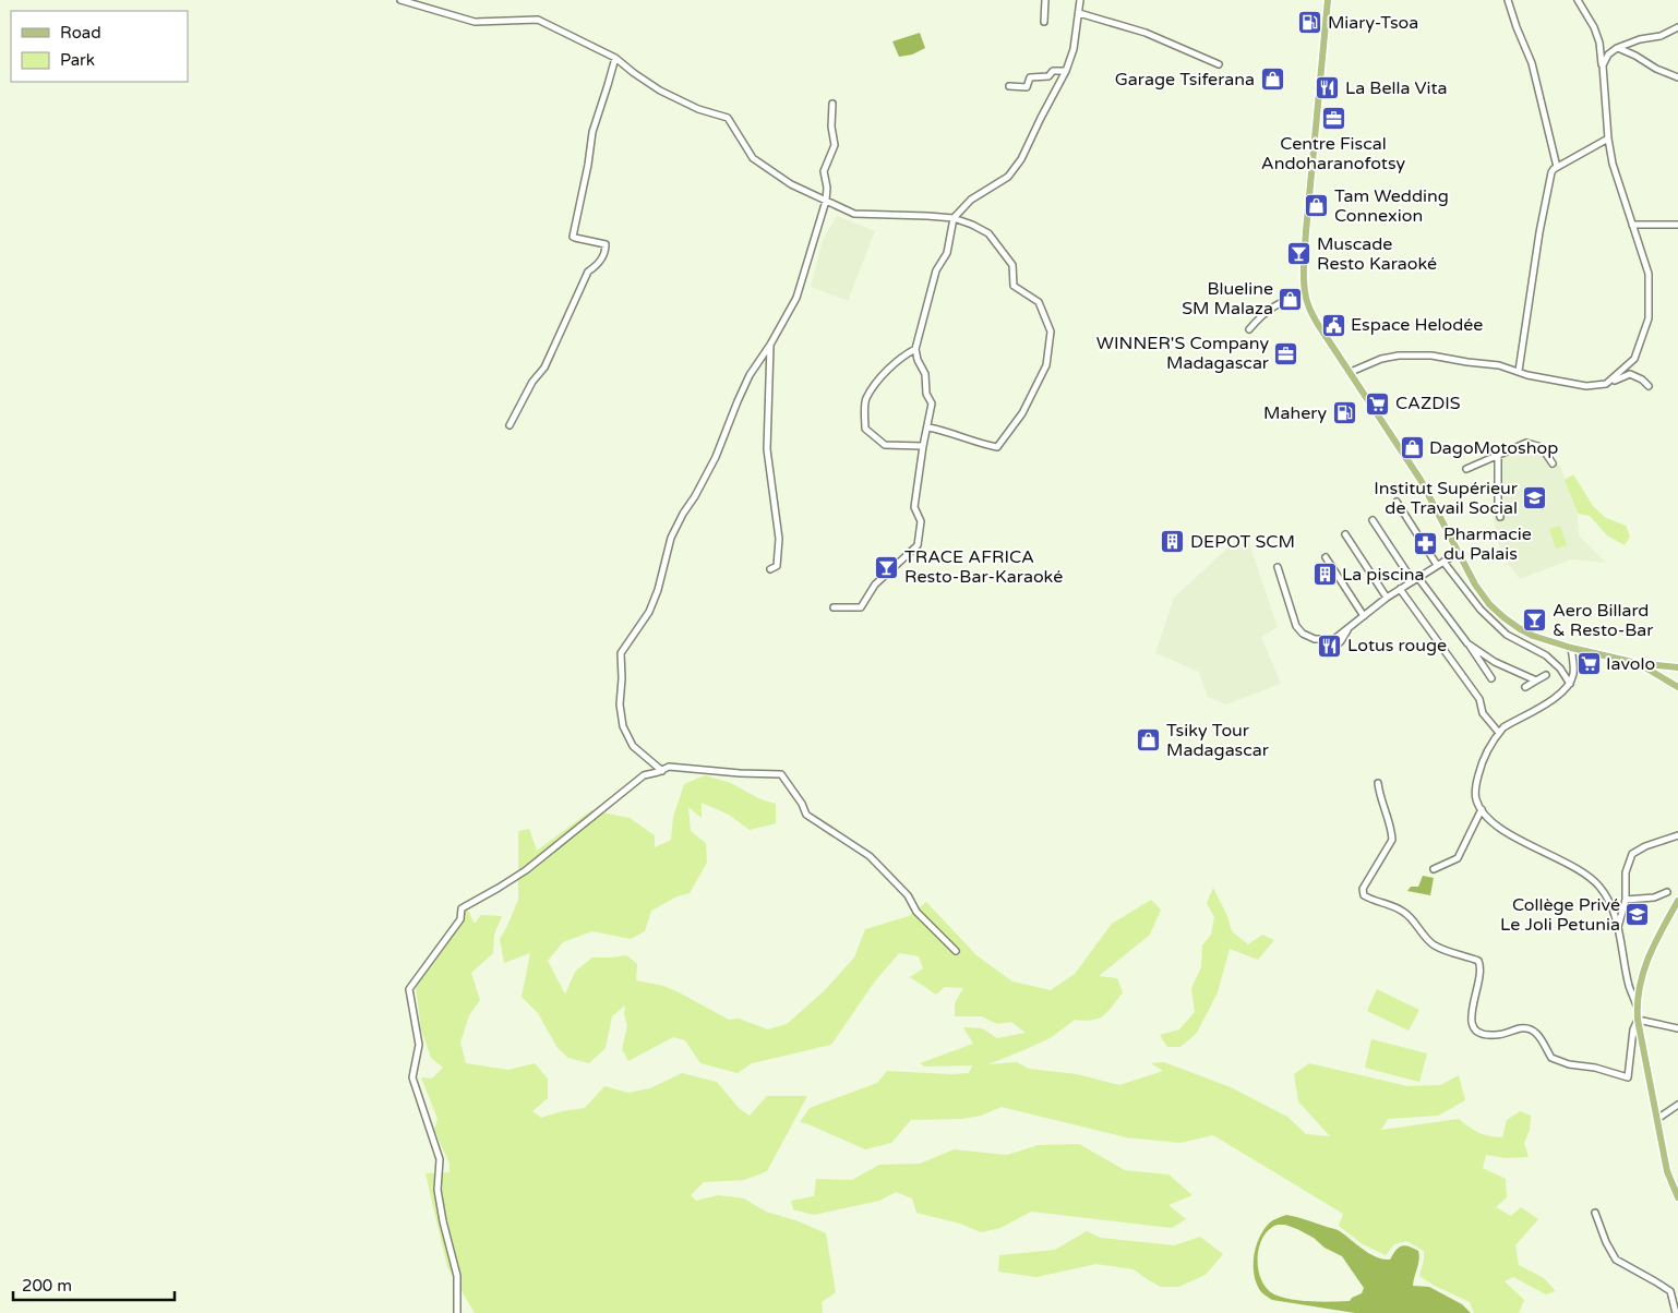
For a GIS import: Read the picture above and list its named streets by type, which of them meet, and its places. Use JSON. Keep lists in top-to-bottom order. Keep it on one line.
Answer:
{"places":{"fuel station":["Miary-Tsoa","Mahery"],"shop":["Garage Tsiferana","Tam Wedding Connexion","Blueline SM Malaza","DagoMotoshop","Tsiky Tour Madagascar"],"restaurant":["La Bella Vita","Lotus rouge"],"office":["Centre Fiscal Andoharanofotsy","WINNER'S Company Madagascar"],"bar":["Muscade Resto Karaoké","TRACE AFRICA Resto-Bar-Karaoké","Aero Billard & Resto-Bar"],"public building":["Espace Helodée"],"supermarket":["CAZDIS","Iavolo"],"school or university":["Institut Supérieur de Travail Social","Collège Privé Le Joli Petunia"],"building":["DEPOT SCM","La piscina"],"pharmacy":["Pharmacie du Palais"]},"legend":["Road","Park"],"scale_bar":"200 m"}
